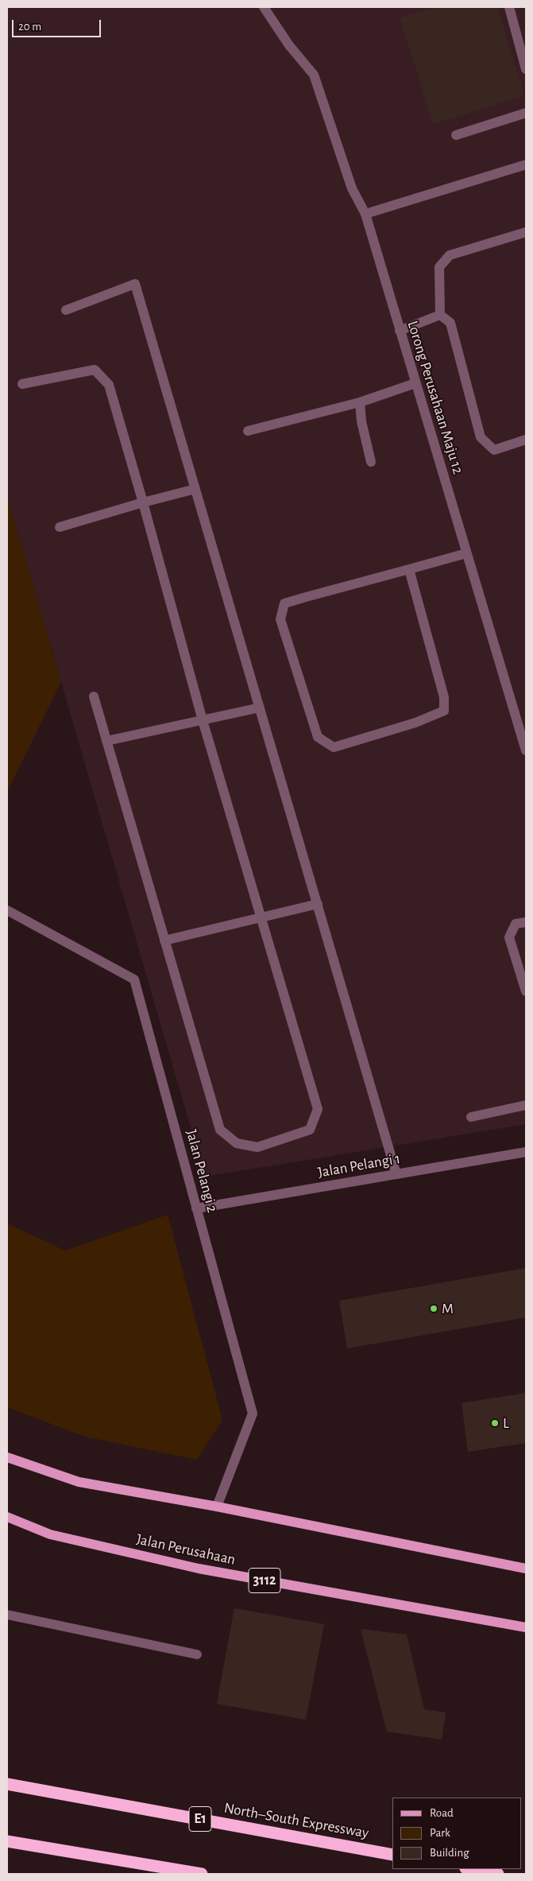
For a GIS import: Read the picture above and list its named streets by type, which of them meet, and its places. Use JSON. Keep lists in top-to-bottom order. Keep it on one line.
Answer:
{"streets":{"highway":["E1","North–South Expressway"],"main road":["Jalan Perusahaan","3112"],"street":["Lorong Perusahaan Maju 12","Jalan Pelangi 1","Jalan Pelangi 2"]},"crossings":[["Jalan Pelangi 1","Jalan Pelangi 2"]],"places":["M","L"],"legend":["Road","Park","Building"],"scale_bar":"20 m"}
